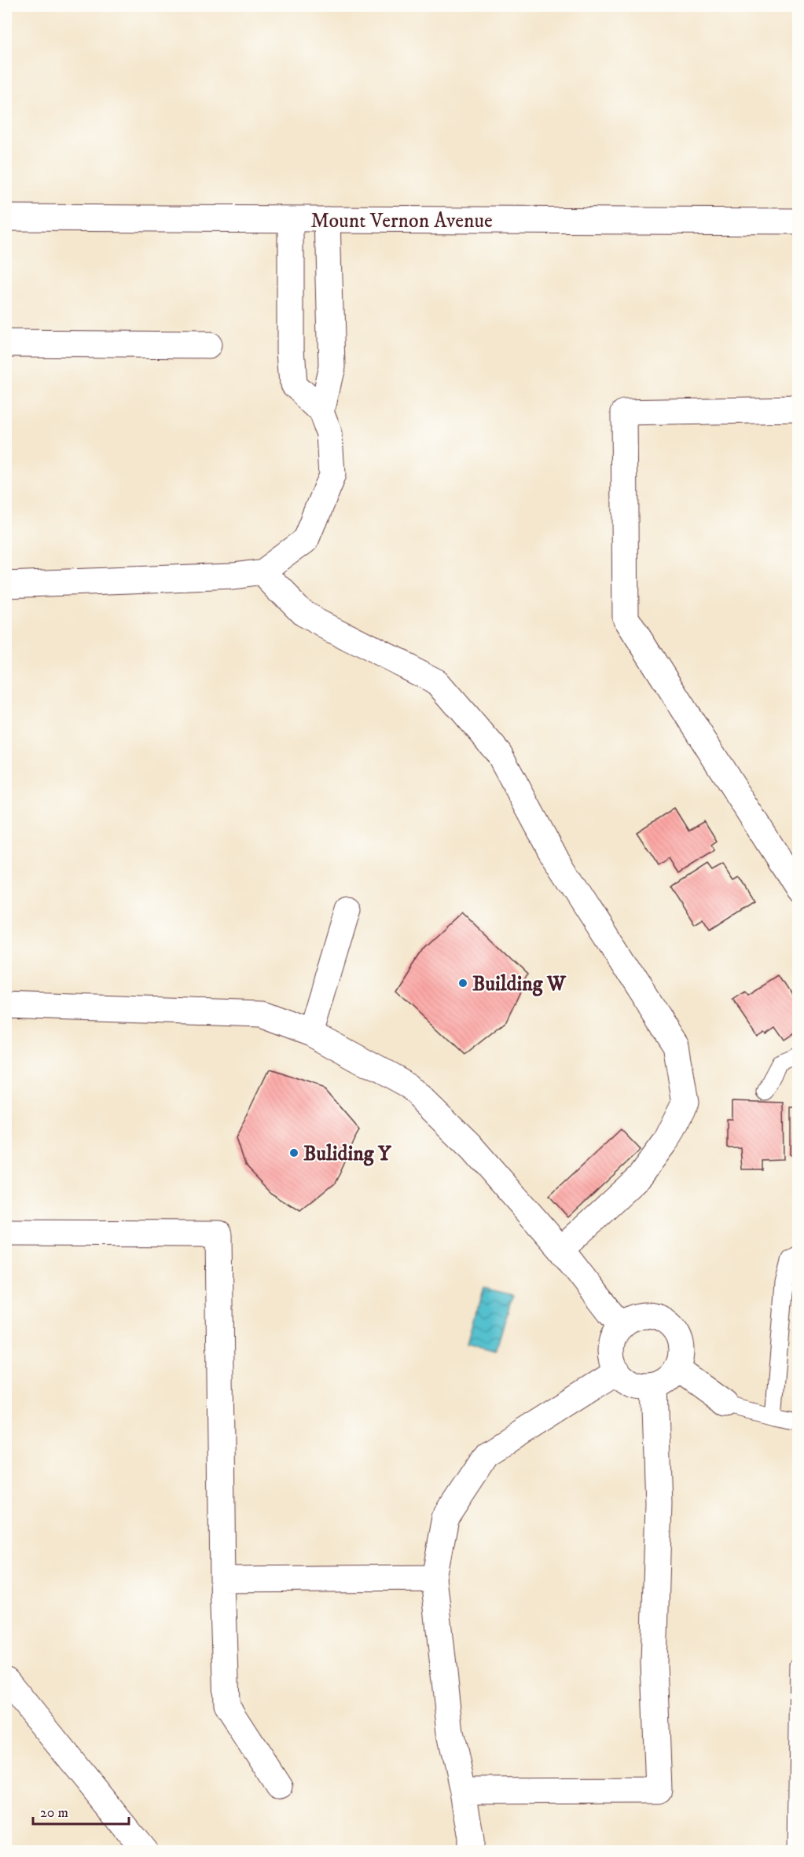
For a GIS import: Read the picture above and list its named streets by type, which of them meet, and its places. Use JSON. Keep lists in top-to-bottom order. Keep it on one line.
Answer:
{"streets":{"street":["Mount Vernon Avenue"]},"places":["Building W","Buliding Y"],"scale_bar":"20 m"}
